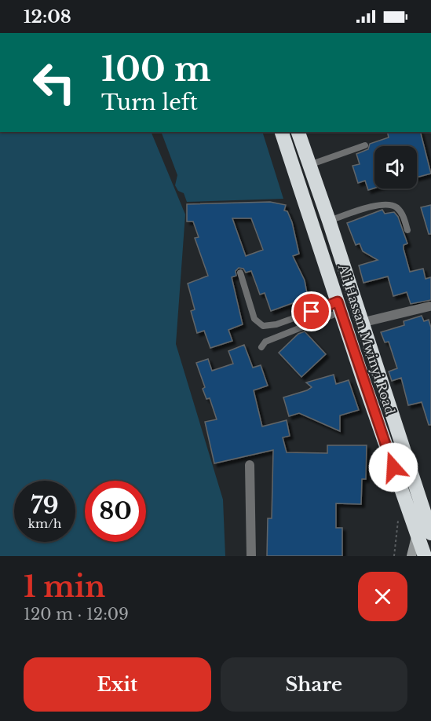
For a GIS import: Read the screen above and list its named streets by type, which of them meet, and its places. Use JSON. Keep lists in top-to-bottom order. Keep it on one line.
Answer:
{"streets":{"highway":["Ali Hassan Mwinyi Road"]},"page":{"status":"12:08","turn":["100 m","Turn left"],"speed":"79 km/h","limit":"80","heading":["1 min","120 m · 12:09"],"buttons":["Exit","Share"]}}
